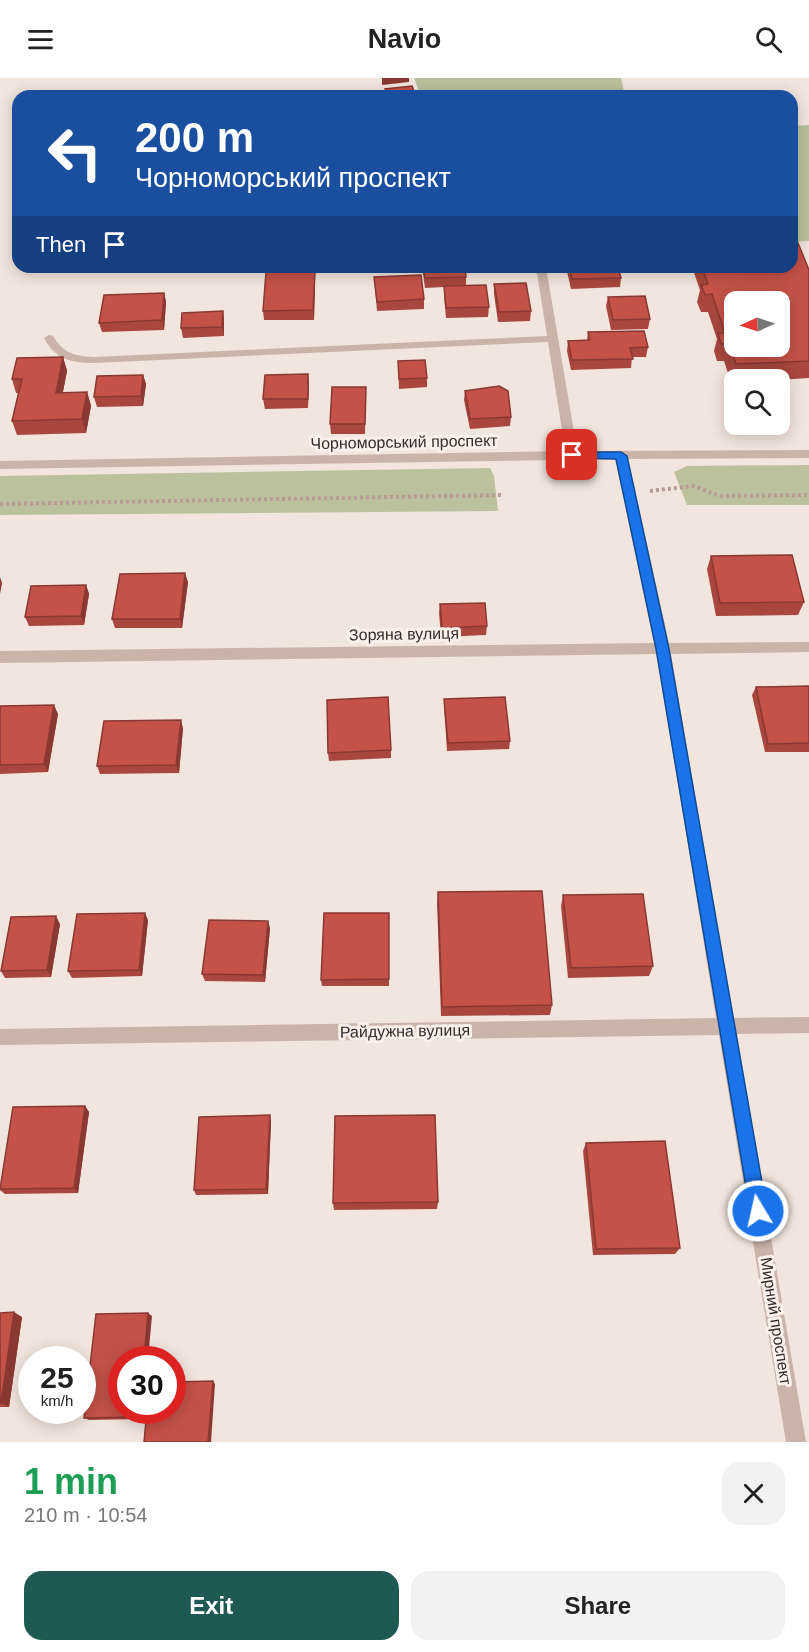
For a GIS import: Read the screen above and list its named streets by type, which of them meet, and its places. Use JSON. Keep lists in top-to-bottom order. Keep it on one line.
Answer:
{"streets":{"street":["Чорноморський проспект","Зоряна вулиця","Райдужна вулиця","Мирний проспект"]},"crossings":[["Чорноморський проспект","Мирний проспект"],["Зоряна вулиця","Мирний проспект"],["Райдужна вулиця","Мирний проспект"]],"north":"left","page":{"header":"Navio","turn":["200 m","Чорноморський проспект"],"then":"Then","speed":"25 km/h","limit":"30","heading":["1 min","210 m · 10:54"],"buttons":["Exit","Share"]}}
